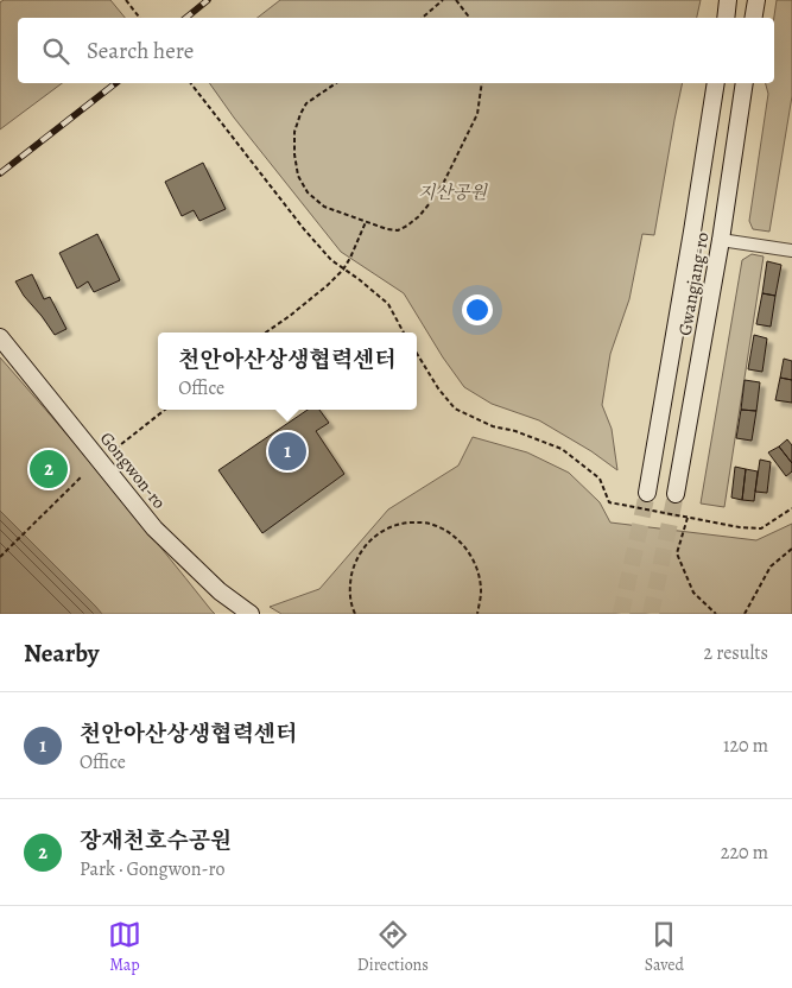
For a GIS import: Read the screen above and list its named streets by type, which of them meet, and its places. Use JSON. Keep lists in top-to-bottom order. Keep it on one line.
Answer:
{"streets":{"main road":["Gwangjang-ro","Gongwon-ro"]},"parks":["지산공원"],"page":{"search":"Search here","popup":["천안아산상생협력센터","Office"],"pins":["1","2"],"heading":["Nearby","2 results"],"list":[{"mark":"1","name":"천안아산상생협력센터","note":"Office","value":"120 m"},{"mark":"2","name":"장재천호수공원","note":"Park · Gongwon-ro","value":"220 m"}],"nav":["Map","Directions","Saved"]}}
